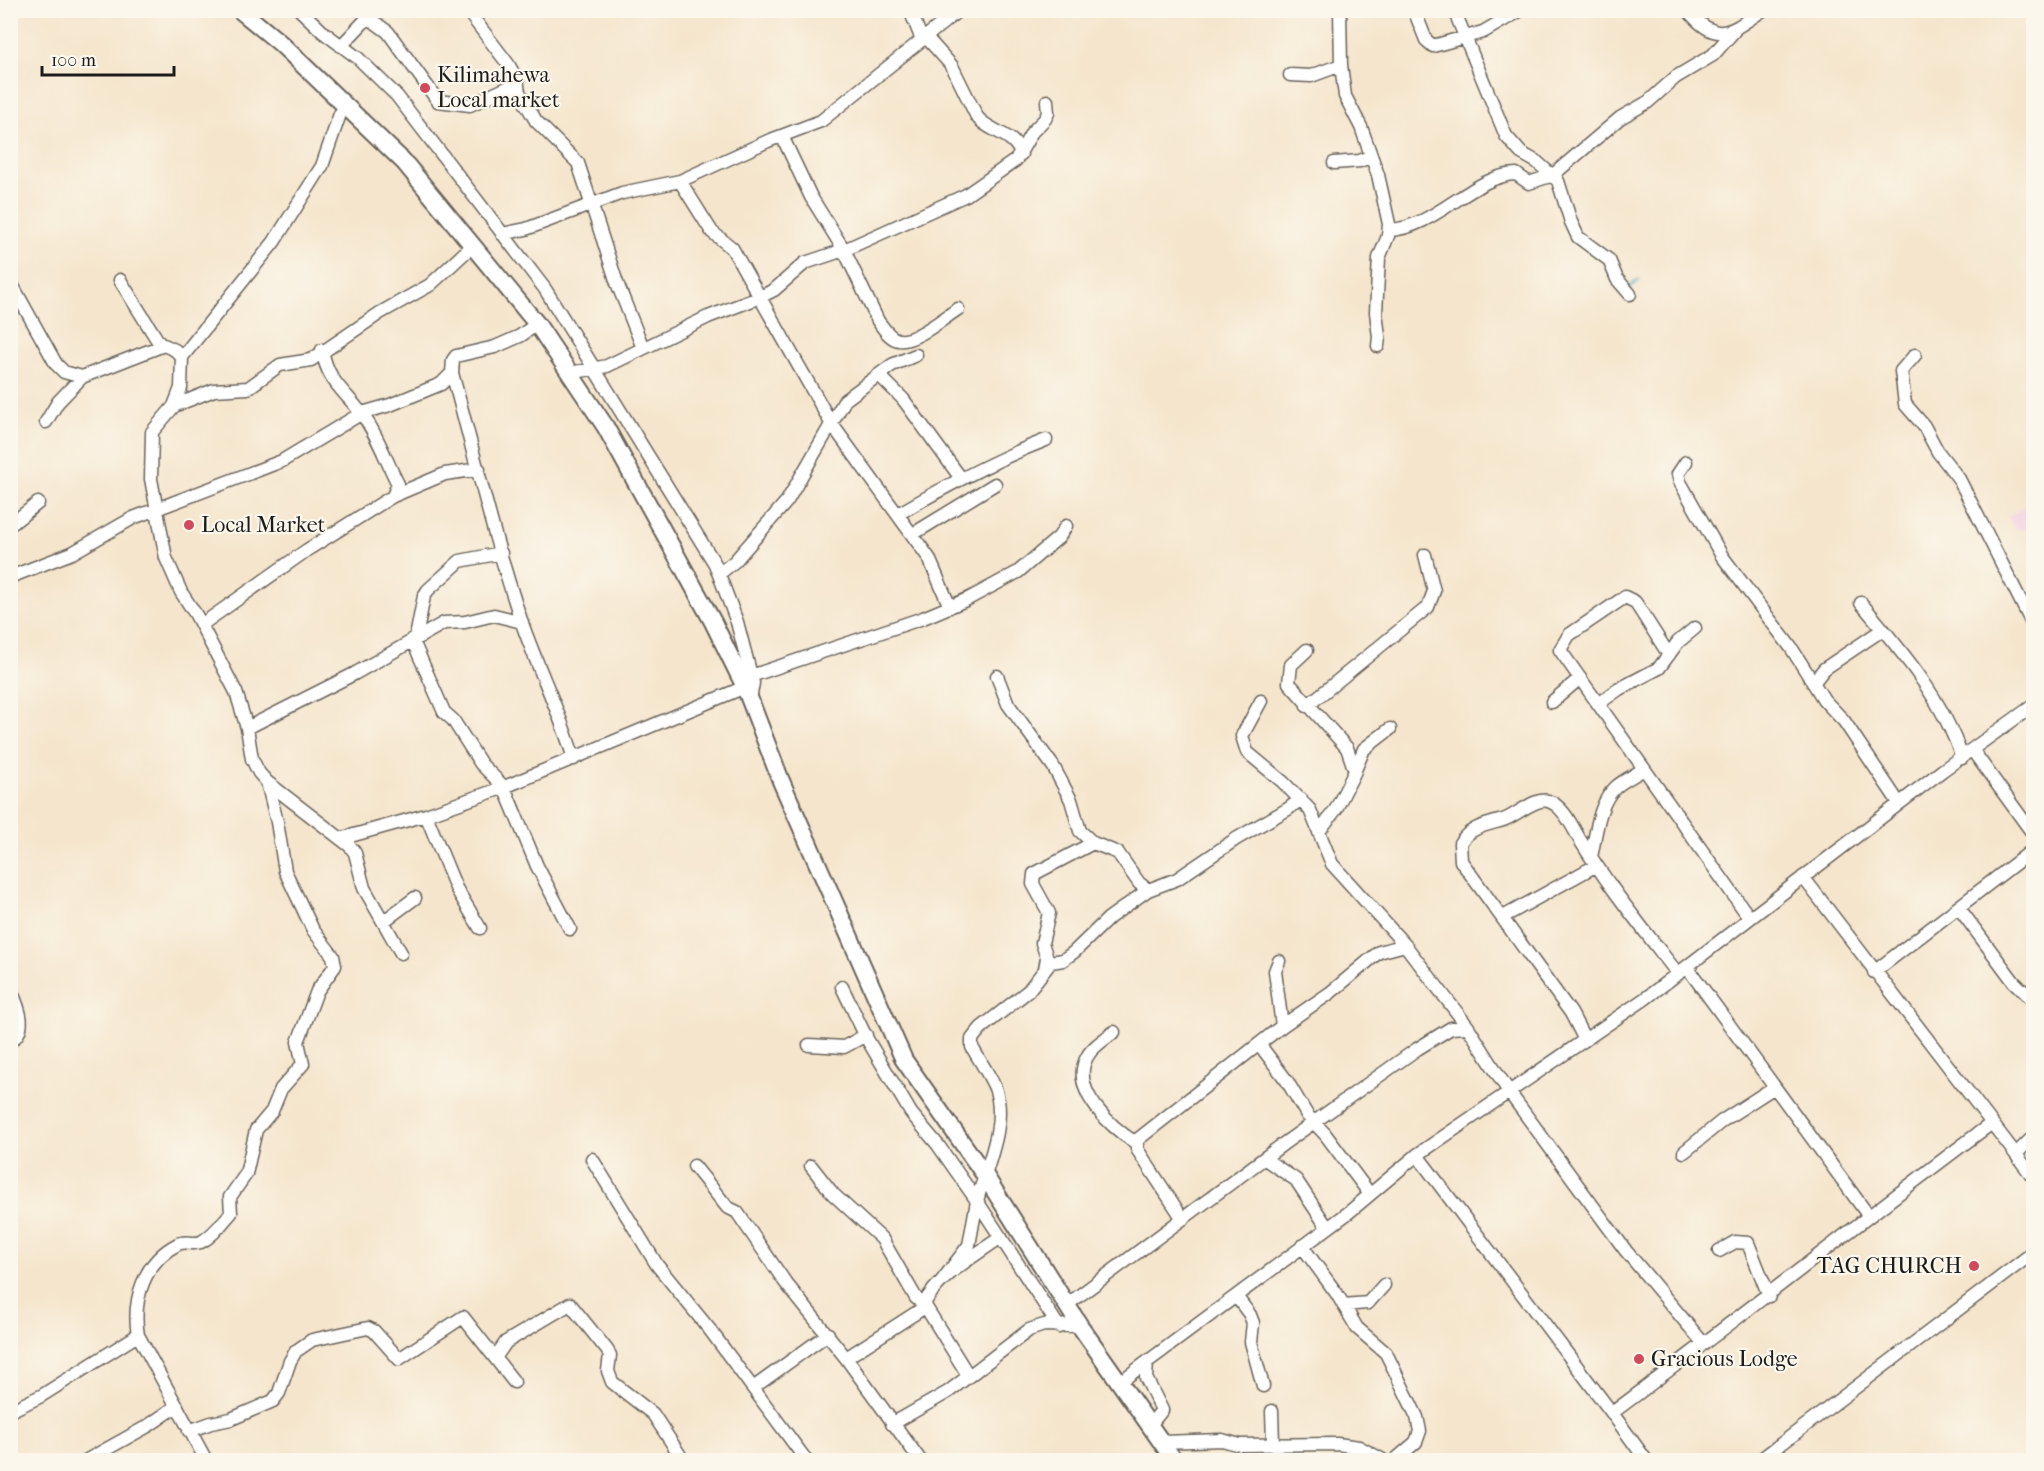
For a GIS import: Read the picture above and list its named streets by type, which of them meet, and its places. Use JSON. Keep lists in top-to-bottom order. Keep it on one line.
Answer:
{"places":["Kilimahewa Local market","Local Market","TAG CHURCH","Gracious Lodge"],"scale_bar":"100 m"}
